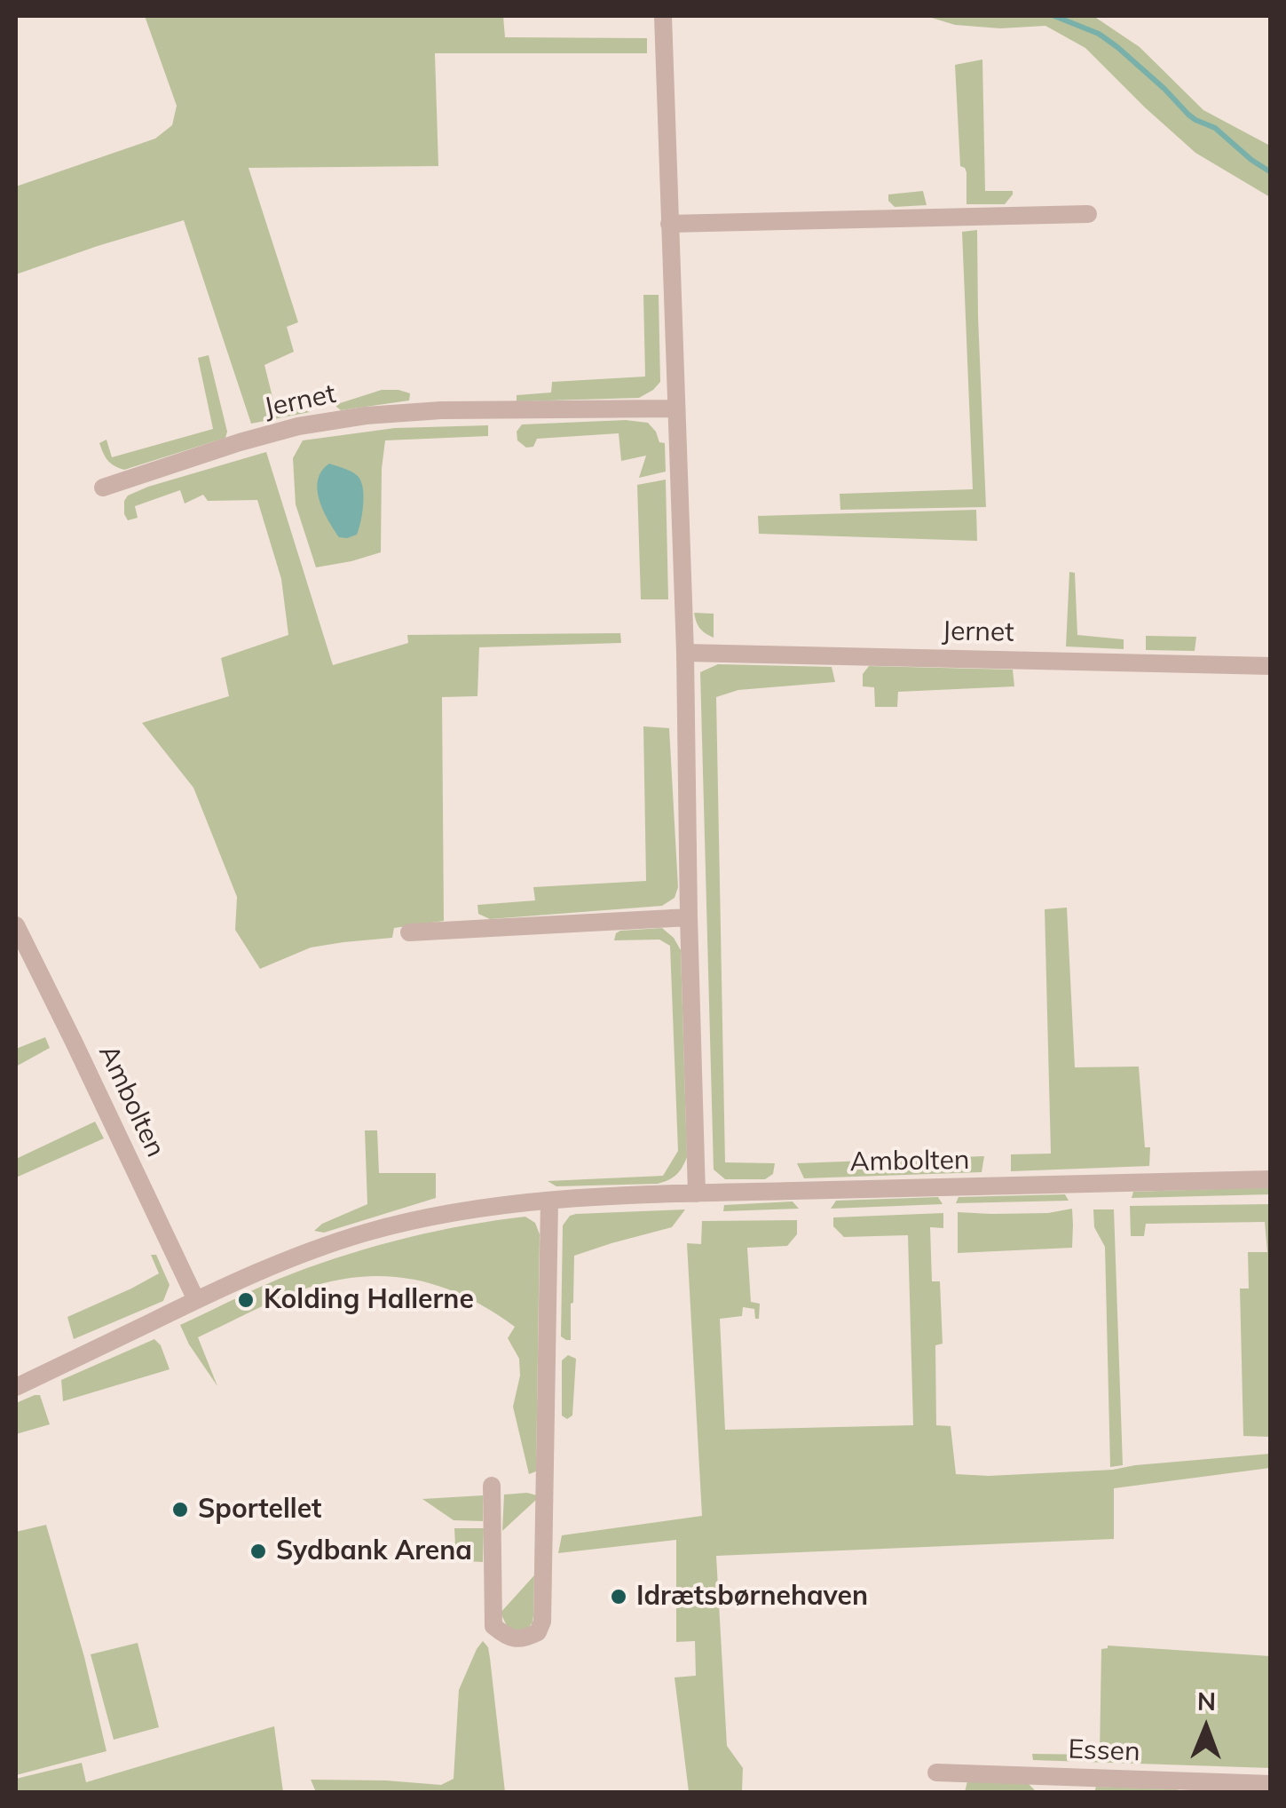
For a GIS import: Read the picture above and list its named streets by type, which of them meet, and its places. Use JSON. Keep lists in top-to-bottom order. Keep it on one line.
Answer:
{"streets":{"street":["Jernet","Ambolten","Essen"]},"places":["Kolding Hallerne","Sportellet","Sydbank Arena","Idrætsbørnehaven"],"north":"top"}
